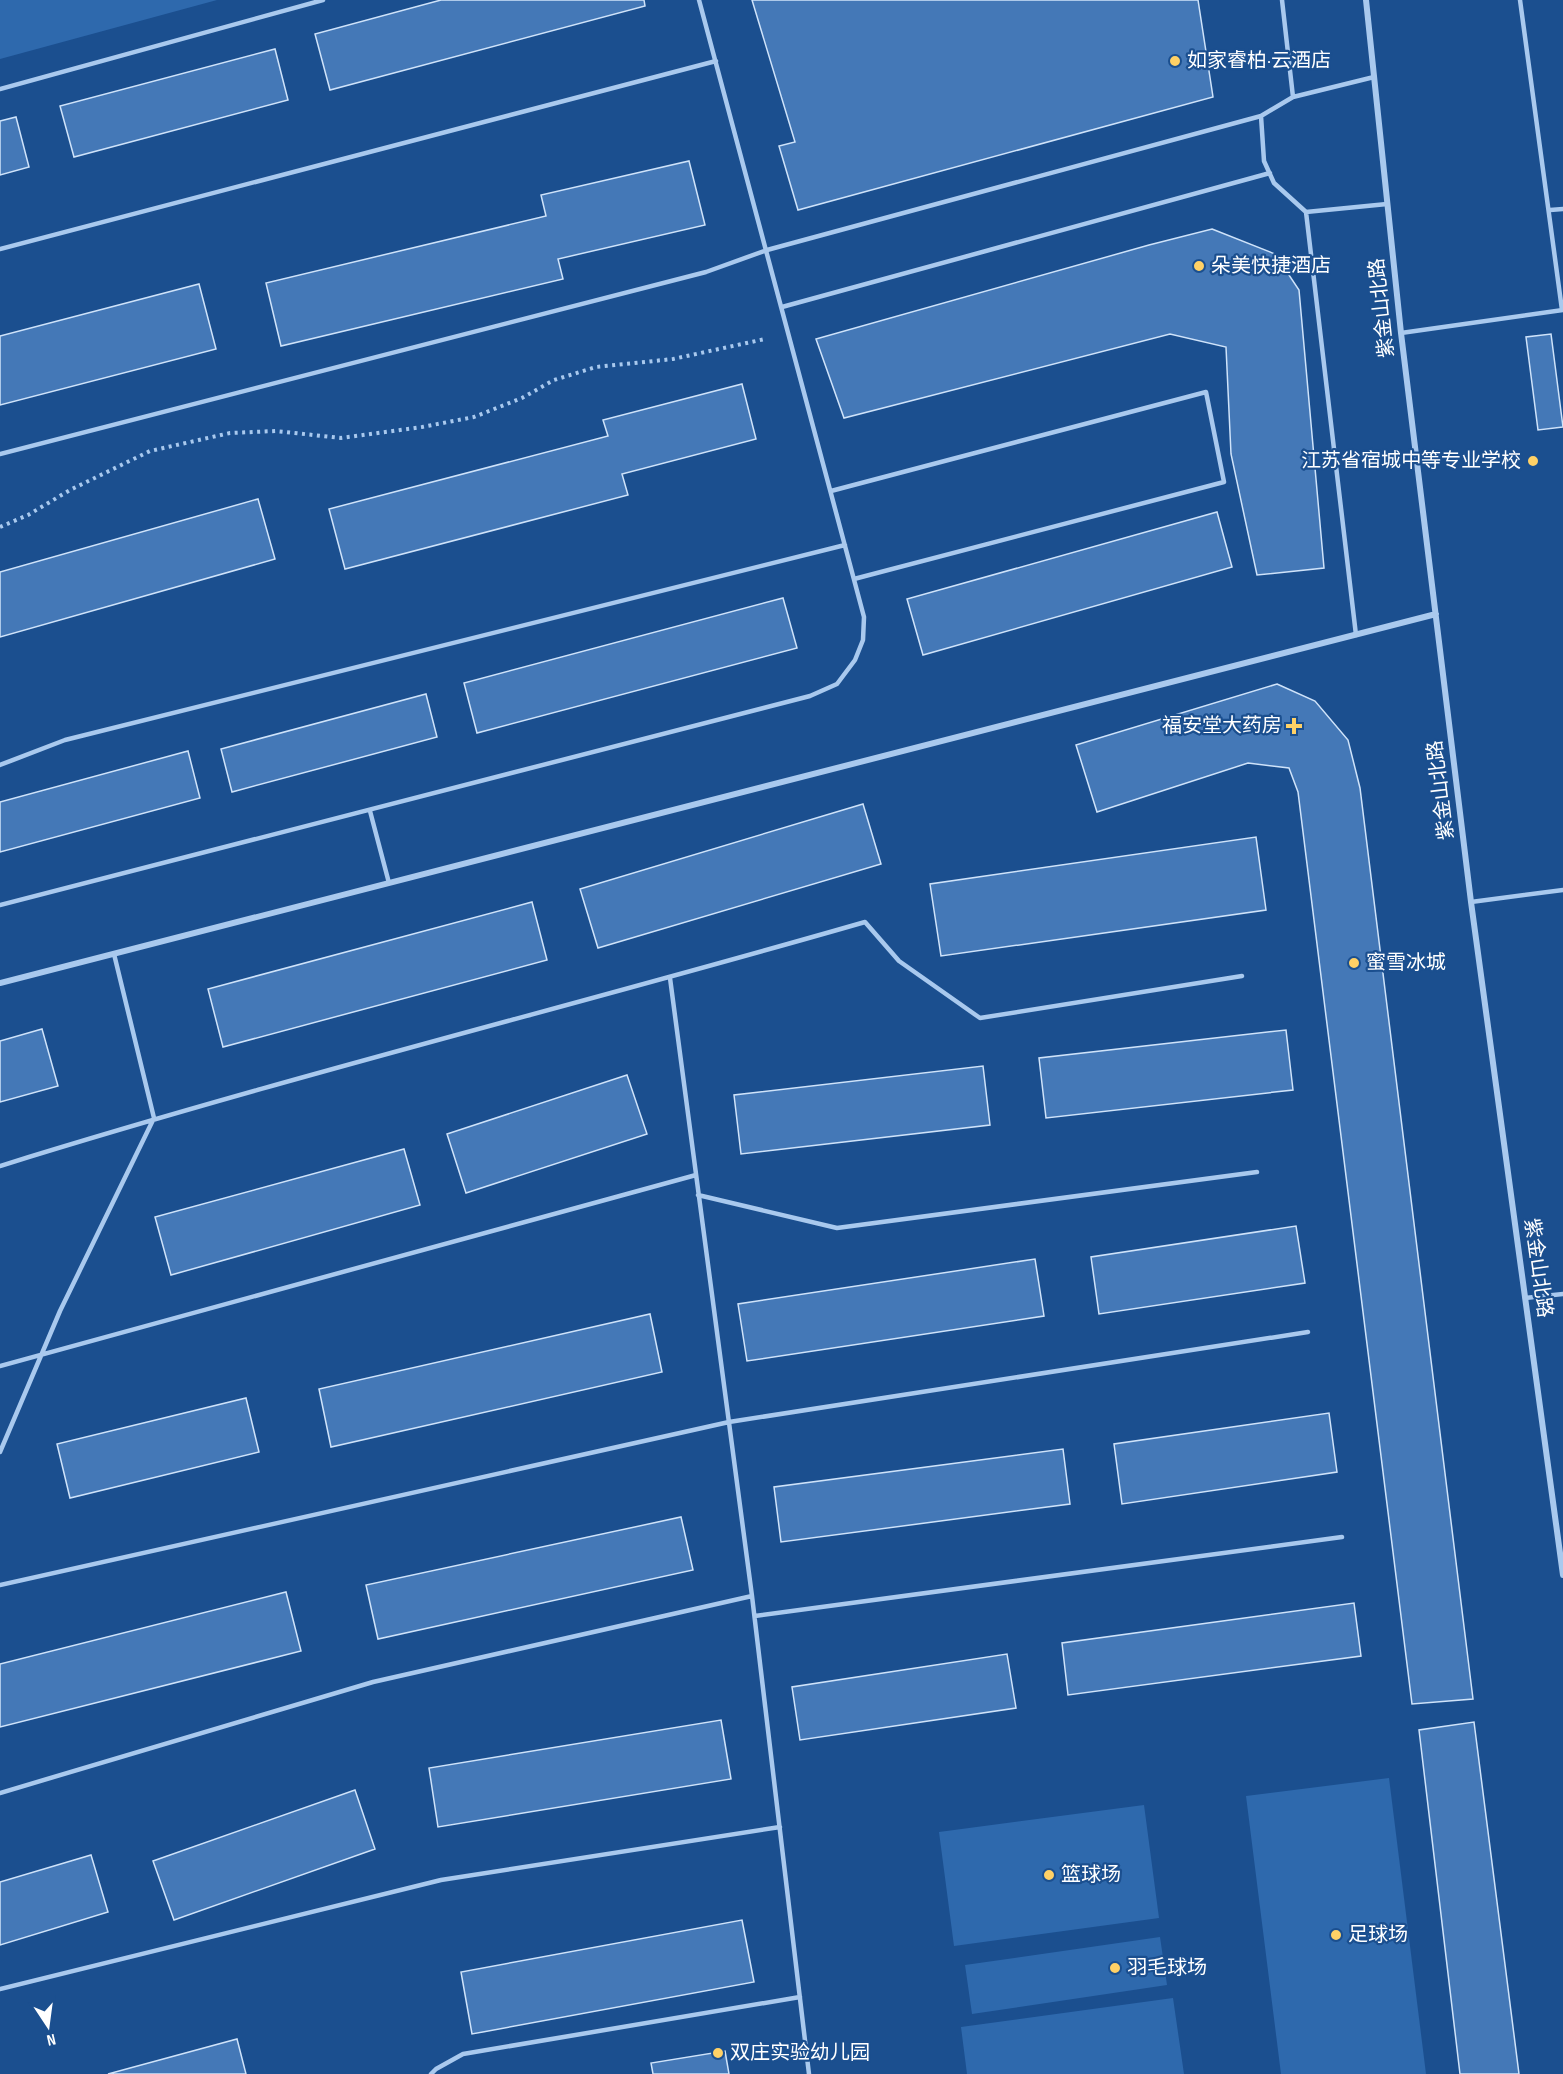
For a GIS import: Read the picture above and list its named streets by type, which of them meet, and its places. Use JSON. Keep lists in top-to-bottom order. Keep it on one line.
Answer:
{"streets":{"street":["紫金山北路"]},"places":{"other":["如家睿柏·云酒店","朵美快捷酒店","江苏省宿城中等专业学校","蜜雪冰城","篮球场","足球场","羽毛球场","双庄实验幼儿园"],"health":["福安堂大药房"]},"north":"bottom"}
